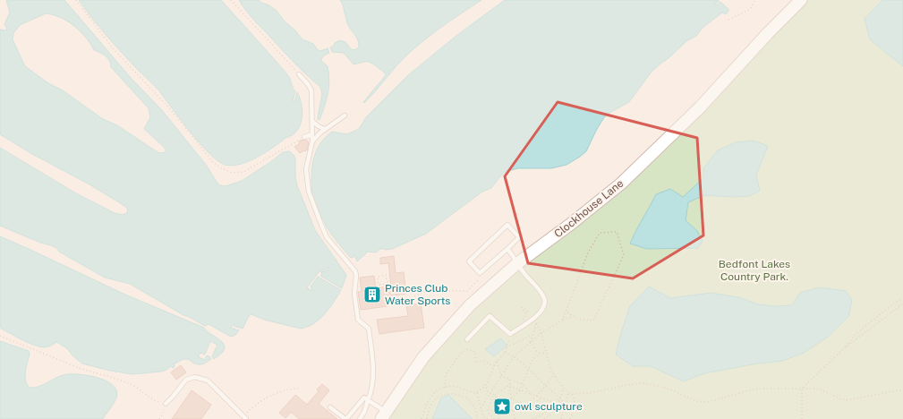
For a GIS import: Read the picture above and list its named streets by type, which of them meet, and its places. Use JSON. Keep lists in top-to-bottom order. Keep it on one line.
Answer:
{"streets":{"main road":["Clockhouse Lane"]},"parks":["Bedfont Lakes Country Park."],"places":{"building":["Princes Club Water Sports"],"place":["owl sculpture"]}}
